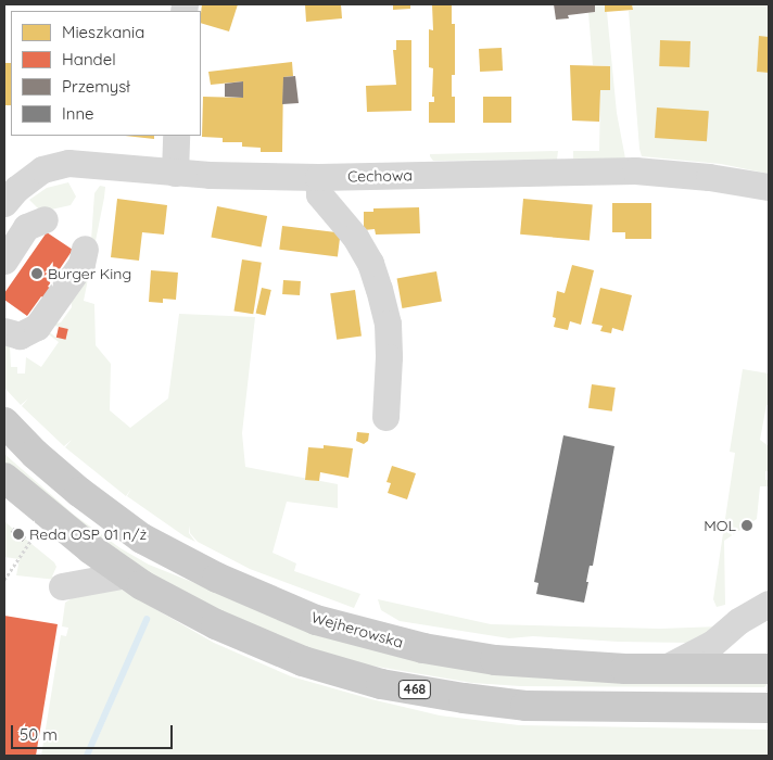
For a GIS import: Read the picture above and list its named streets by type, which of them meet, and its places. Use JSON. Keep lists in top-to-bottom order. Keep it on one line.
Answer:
{"streets":{"main road":["Wejherowska","468"],"street":["Cechowa"]},"places":["Burger King","MOL","Reda OSP 01 n/ż"],"legend":["Mieszkania","Handel","Przemysł","Inne"],"scale_bar":"50 m"}
